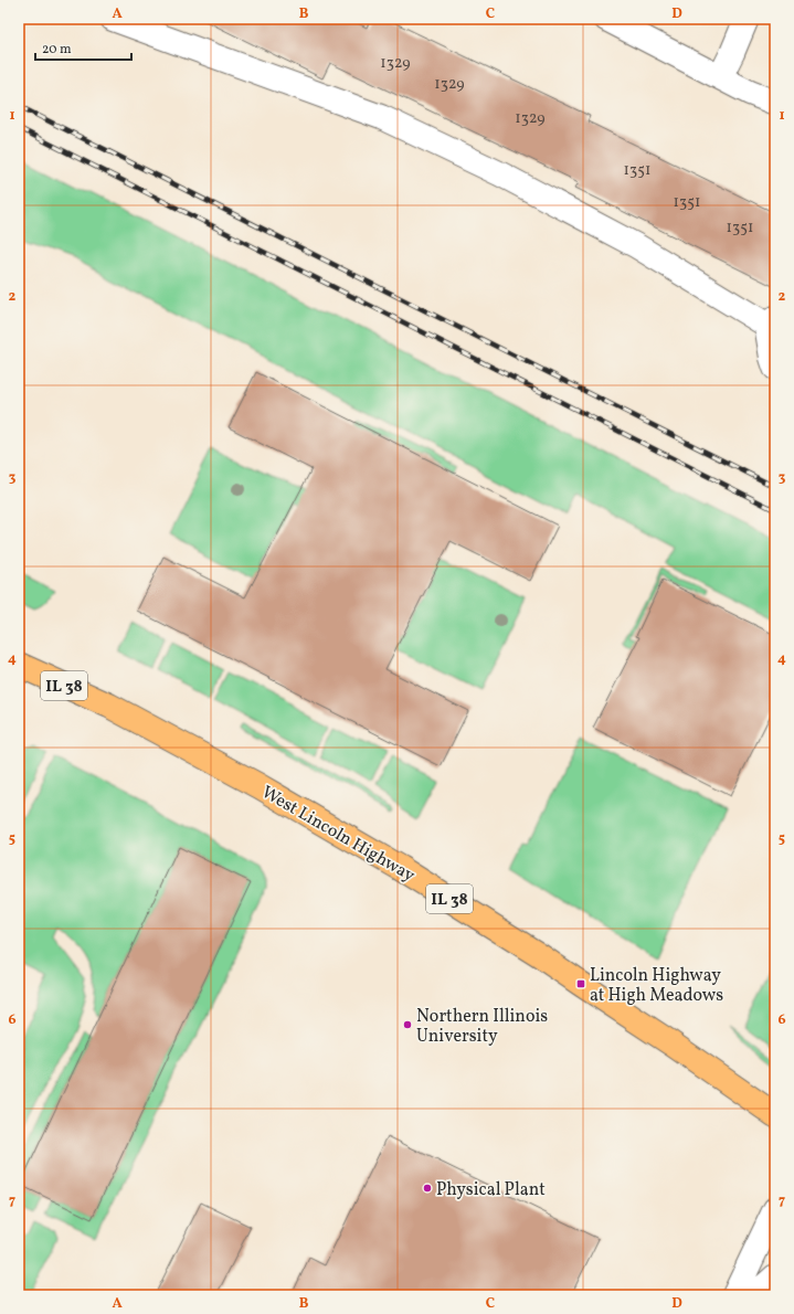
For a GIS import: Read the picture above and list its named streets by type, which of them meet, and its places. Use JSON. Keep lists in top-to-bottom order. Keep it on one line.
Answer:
{"streets":{"main road":["IL 38","West Lincoln Highway"]},"places":{"transit":["Lincoln Highway at High Meadows"],"other":["Northern Illinois University","Physical Plant"]},"house_numbers":["1329","1329","1329","1351","1351","1351"],"scale_bar":"20 m","grid":{"columns":["A","B","C","D"],"rows":["1","2","3","4","5","6","7"]}}
